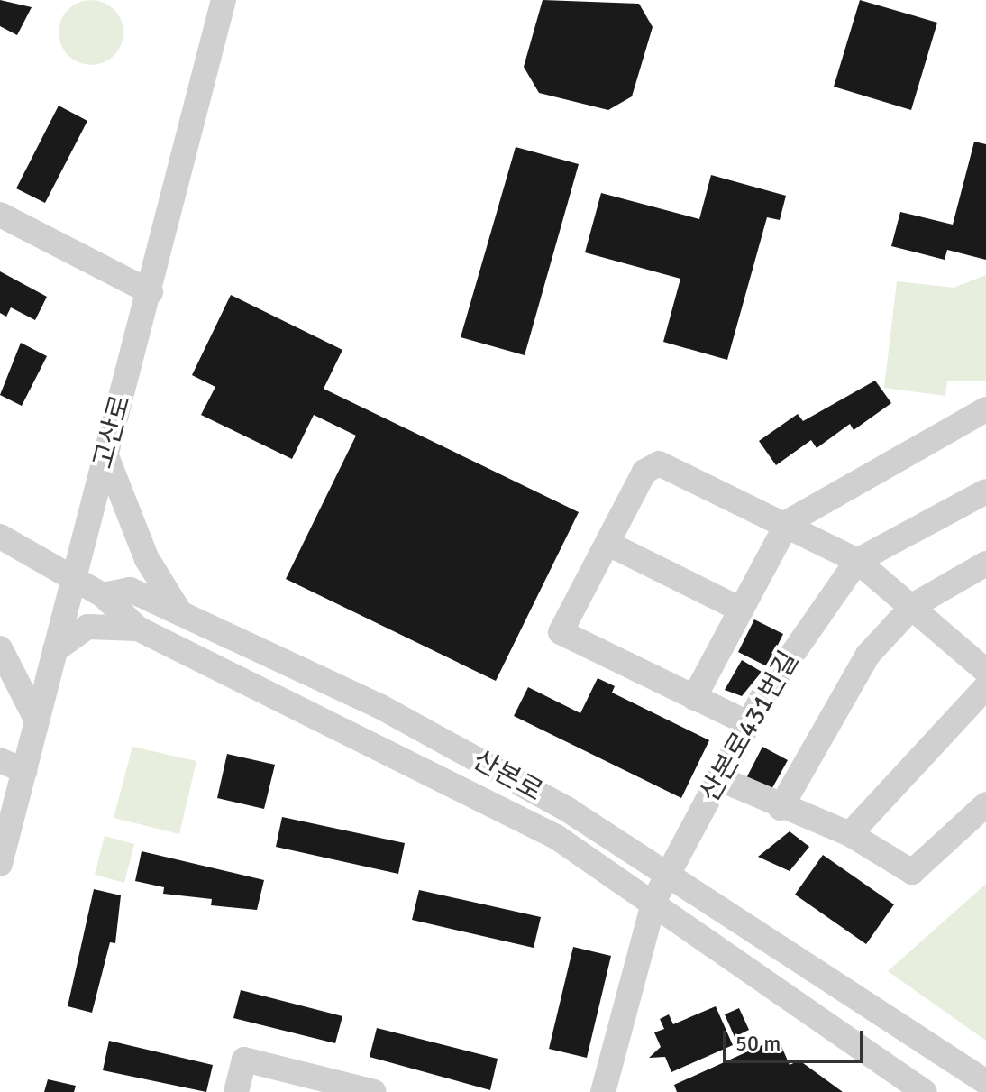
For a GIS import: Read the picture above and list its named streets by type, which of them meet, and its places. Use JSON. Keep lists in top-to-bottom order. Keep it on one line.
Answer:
{"streets":{"street":["고산로","산본로431번길","산본로"]},"crossings":[["산본로431번길","산본로"]],"scale_bar":"50 m"}
